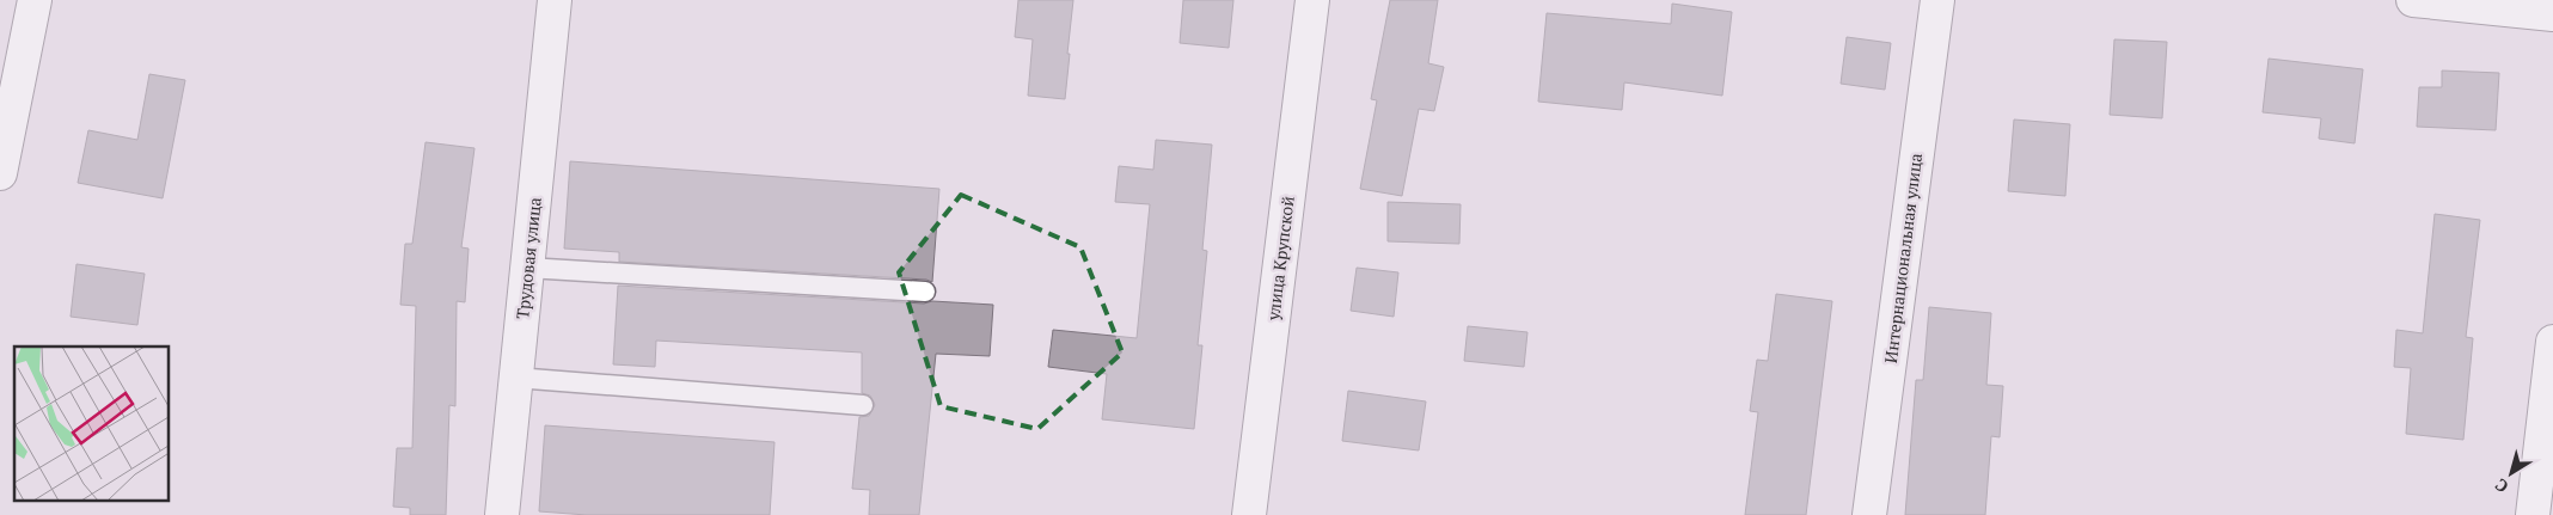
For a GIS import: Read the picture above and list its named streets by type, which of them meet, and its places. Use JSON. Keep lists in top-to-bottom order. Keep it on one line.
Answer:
{"streets":{"street":["Трудовая улица","улица Крупской","Интернациональная улица"]},"north":"bottom left"}
